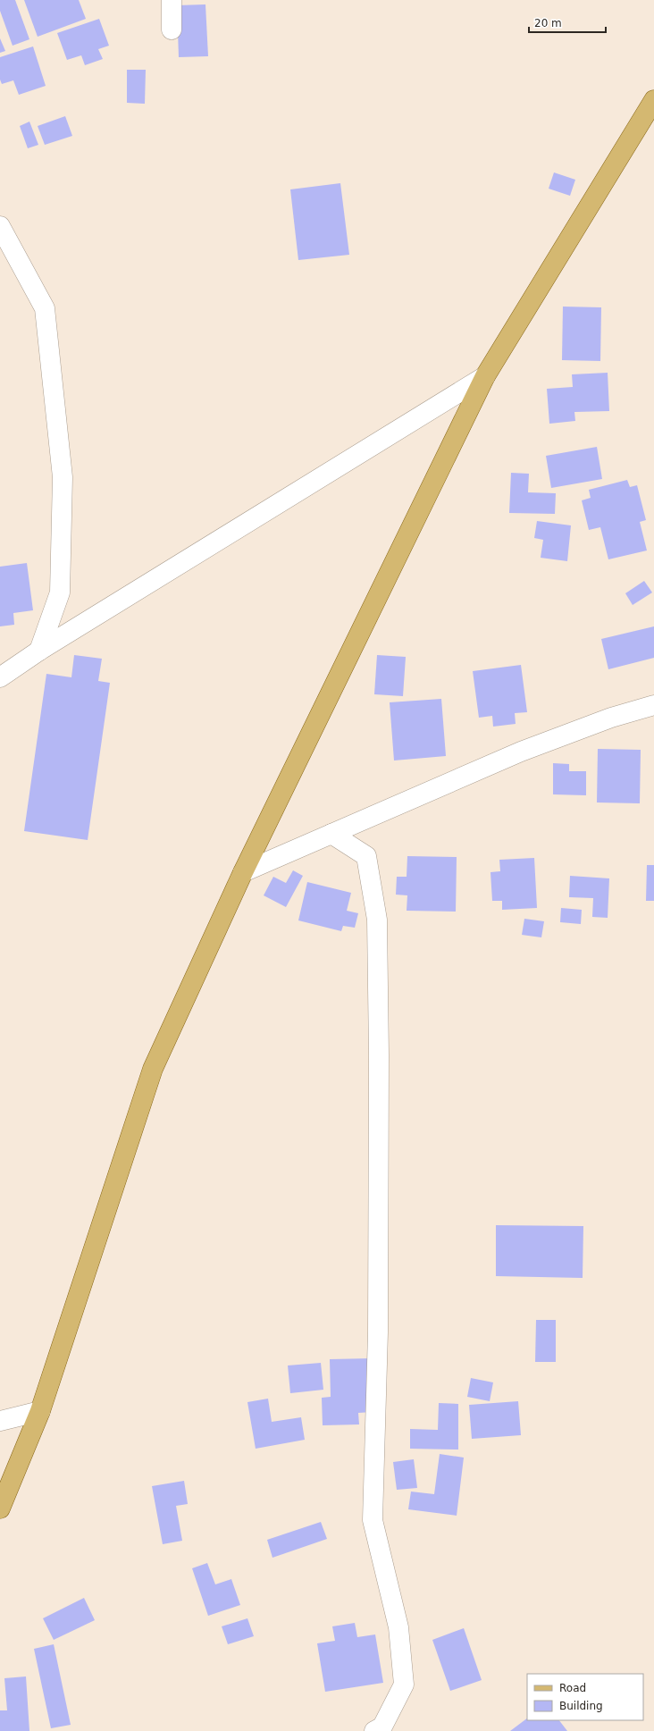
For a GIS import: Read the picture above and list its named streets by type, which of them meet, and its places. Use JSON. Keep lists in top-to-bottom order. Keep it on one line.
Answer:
{"legend":["Road","Building"],"scale_bar":"20 m"}
